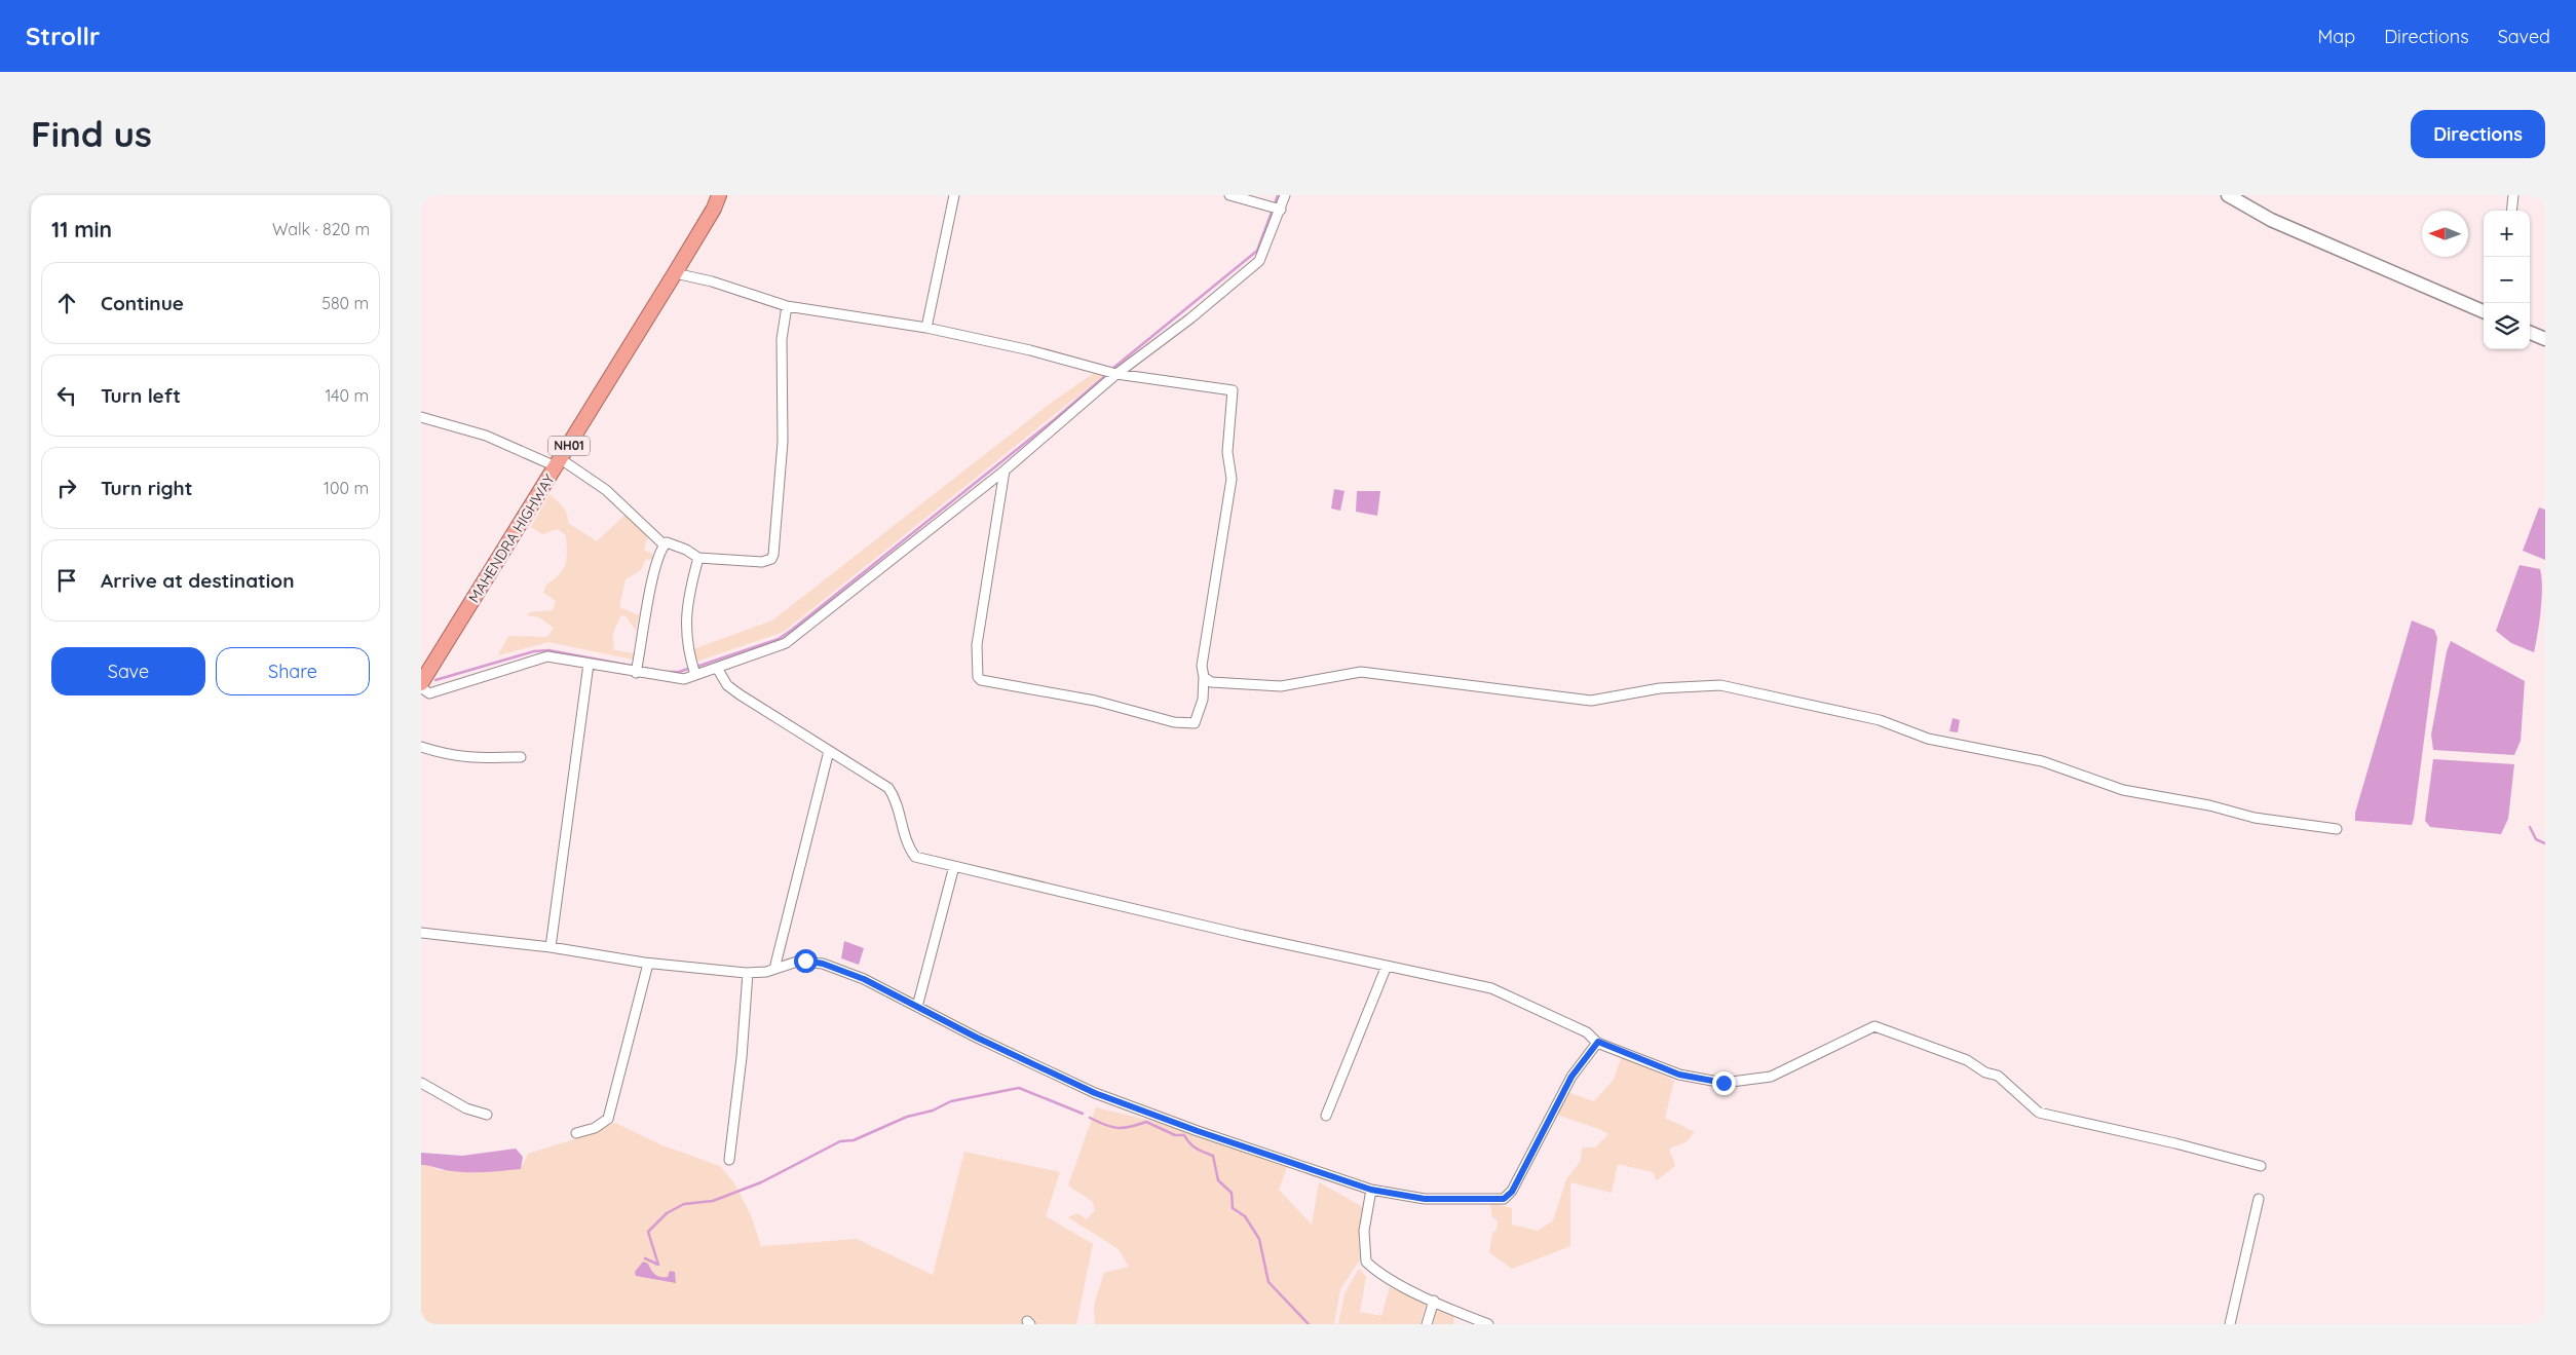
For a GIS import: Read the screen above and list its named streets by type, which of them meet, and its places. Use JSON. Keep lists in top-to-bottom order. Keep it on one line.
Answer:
{"streets":{"highway":["NH01","MAHENDRA HIGHWAY"]},"north":"left","page":{"header":"Strollr","nav":["Map","Directions","Saved"],"buttons":["Directions",["Save","Share"]],"title":"Find us","heading":["11 min","Walk · 820 m"],"map_buttons":["+","−"],"list":[["Continue","580 m"],["Turn left","140 m"],["Turn right","100 m"],"Arrive at destination"]}}
